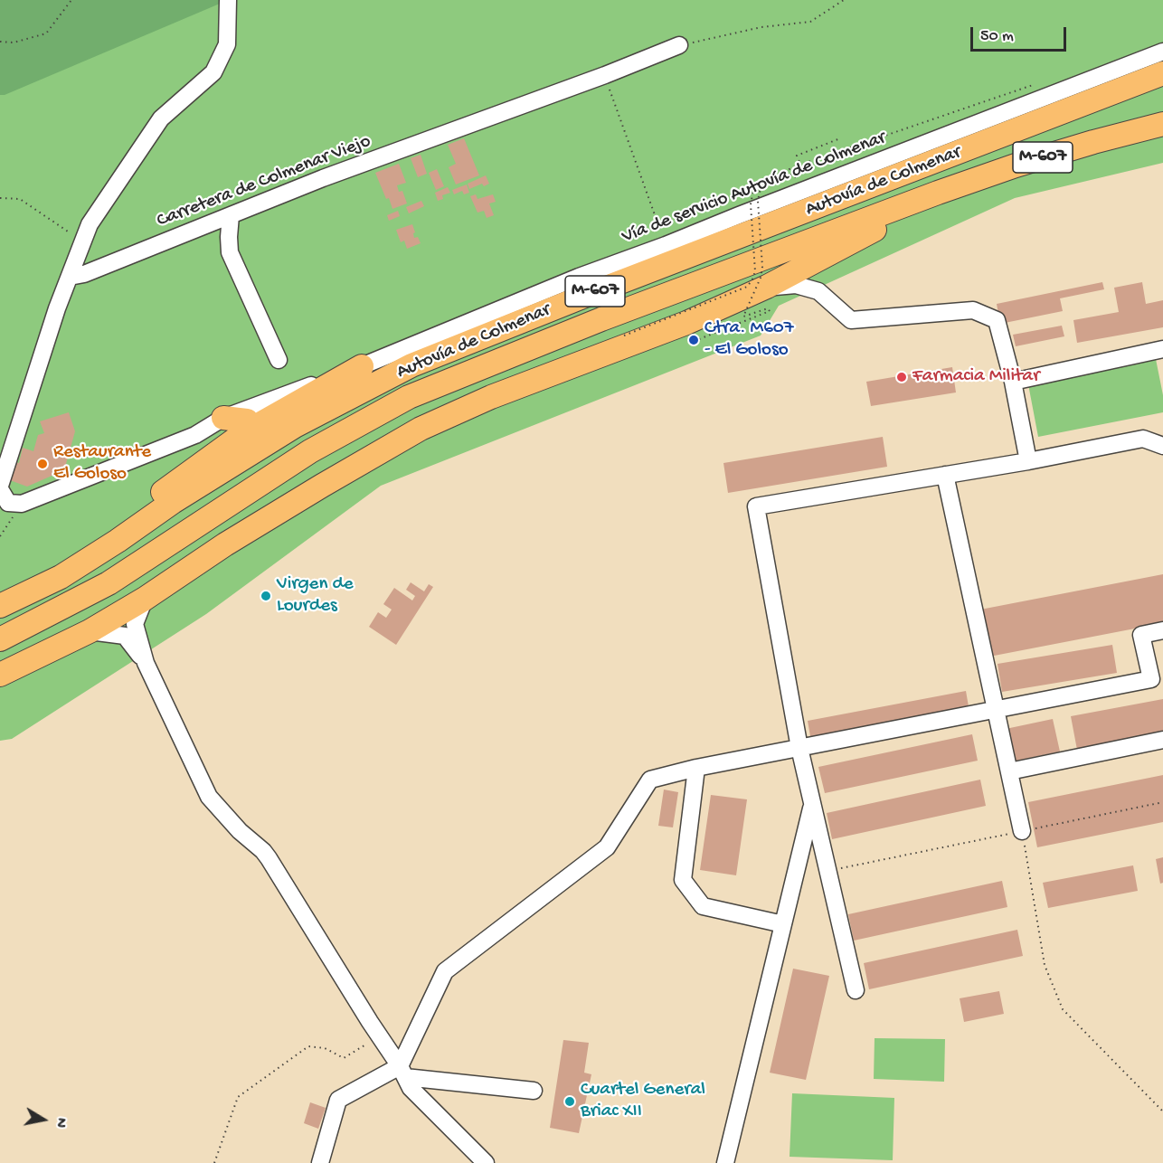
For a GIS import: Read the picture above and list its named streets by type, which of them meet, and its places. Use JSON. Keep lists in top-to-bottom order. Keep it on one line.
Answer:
{"streets":{"highway":["M-607","Autovía de Colmenar"],"street":["Carretera de Colmenar Viejo","Vía de servicio Autovía de Colmenar"]},"places":["Ctra. M607 - El Goloso","Farmacia Militar","Restaurante El Goloso","Virgen de Lourdes","Cuartel General Briac XII"],"scale_bar":"50 m","north":"right"}
